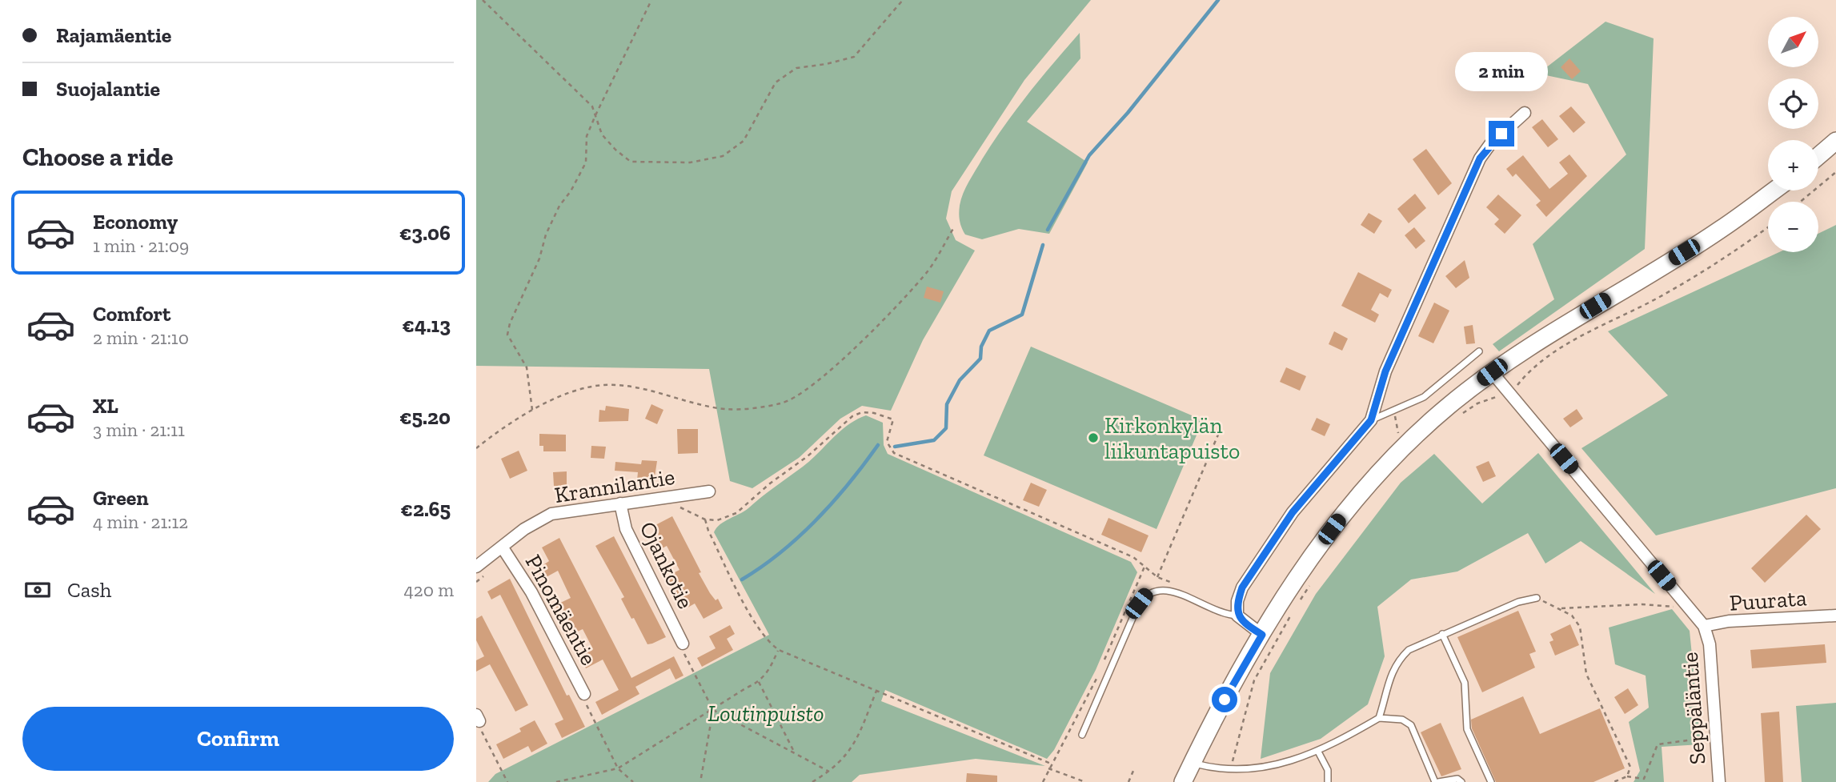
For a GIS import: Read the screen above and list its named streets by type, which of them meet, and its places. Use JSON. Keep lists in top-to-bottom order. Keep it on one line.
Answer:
{"streets":{"street":["Krannilantie","Ojankotie","Puurata","Pinomäentie","Seppäläntie"]},"crossings":[["Krannilantie","Ojankotie"],["Krannilantie","Pinomäentie"],["Puurata","Seppäläntie"]],"parks":["Loutinpuisto"],"places":["Kirkonkylän liikuntapuisto"],"north":"top right","page":{"banner":["Rajamäentie","Suojalantie"],"map_buttons":["+","−"],"bubble":"2 min","heading":"Choose a ride","list":[{"name":"Economy","note":"1 min · 21:09","value":"€3.06"},{"name":"Comfort","note":"2 min · 21:10","value":"€4.13"},{"name":"XL","note":"3 min · 21:11","value":"€5.20"},{"name":"Green","note":"4 min · 21:12","value":"€2.65"}],"pay":["Cash","420 m"],"buttons":"Confirm"}}
